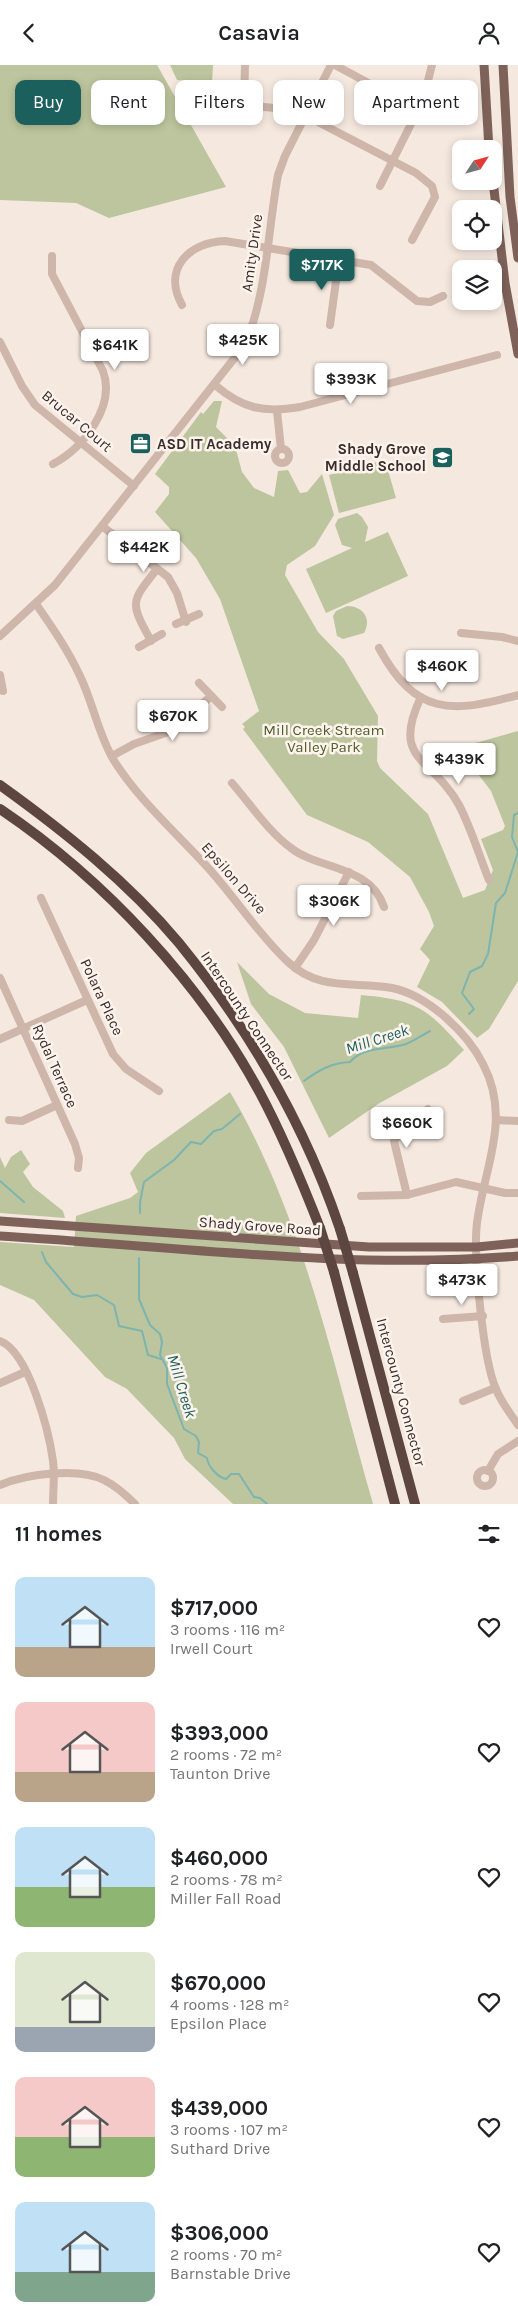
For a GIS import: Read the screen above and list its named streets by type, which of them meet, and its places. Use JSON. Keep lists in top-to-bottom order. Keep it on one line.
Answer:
{"streets":{"highway":["Intercounty Connector"],"main road":["Shady Grove Road"],"street":["Amity Drive","Brucar Court","Epsilon Drive","Polara Place","Rydal Terrace"]},"crossings":[["Amity Drive","Brucar Court"],["Amity Drive","Epsilon Drive"],["Epsilon Drive","Shady Grove Road"]],"water":["Mill Creek"],"parks":["Mill Creek Stream Valley Park"],"places":{"office":["ASD IT Academy"],"school or university":["Shady Grove Middle School"]},"north":"top right","page":{"header":"Casavia","chip":["Buy","Rent","Filters","New","Apartment"],"price":["$717K","$425K","$641K","$393K","$442K","$460K","$670K","$439K","$306K","$660K","$473K"],"heading":"11 homes","list":[{"name":"$717,000","note":"3 rooms · 116 m² · Irwell Court"},{"name":"$393,000","note":"2 rooms · 72 m² · Taunton Drive"},{"name":"$460,000","note":"2 rooms · 78 m² · Miller Fall Road"},{"name":"$670,000","note":"4 rooms · 128 m² · Epsilon Place"},{"name":"$439,000","note":"3 rooms · 107 m² · Suthard Drive"},{"name":"$306,000","note":"2 rooms · 70 m² · Barnstable Drive"}]}}
